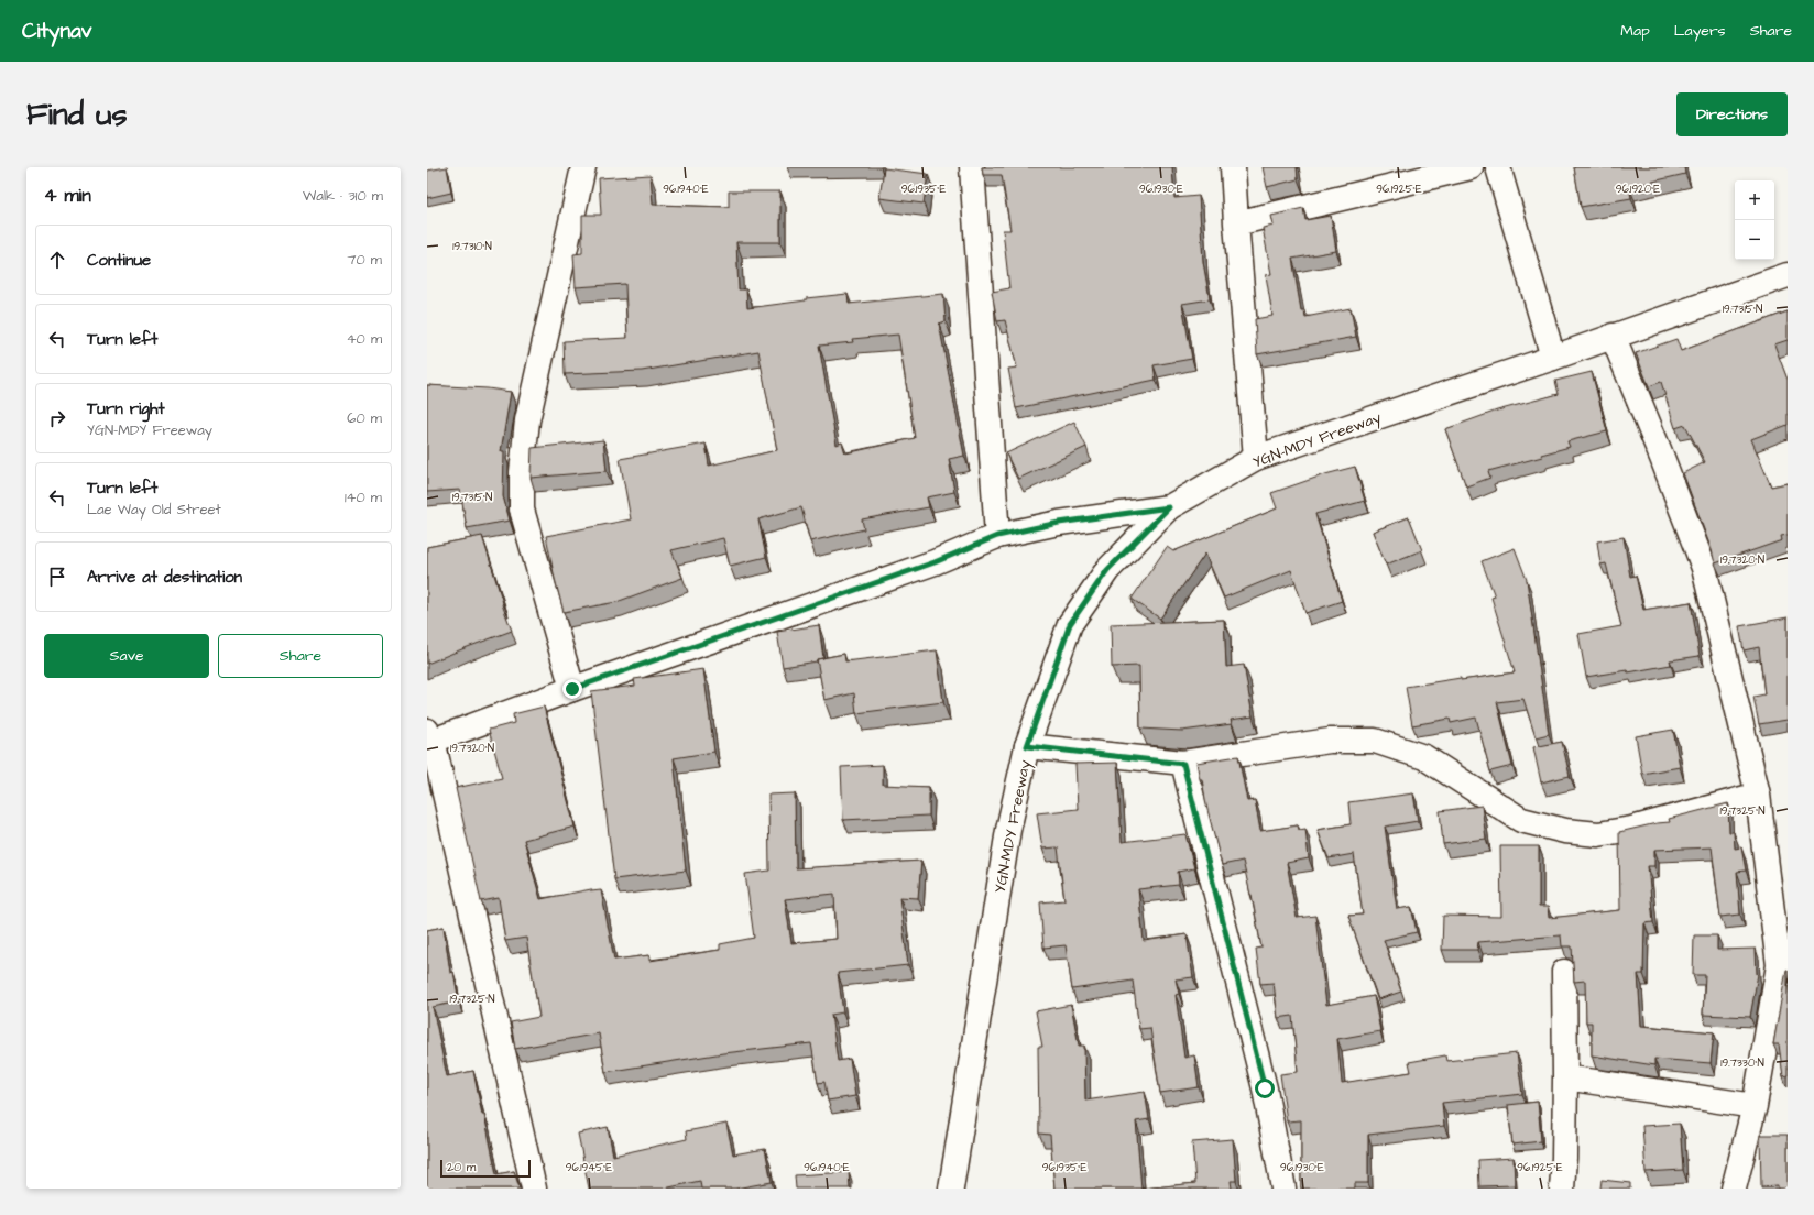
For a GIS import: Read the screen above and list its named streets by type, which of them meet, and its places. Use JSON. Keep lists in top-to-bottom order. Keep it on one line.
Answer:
{"streets":{"street":["YGN-MDY Freeway"]},"scale_bar":"20 m","page":{"header":"Citynav","nav":["Map","Layers","Share"],"buttons":["Directions",["Save","Share"]],"title":"Find us","heading":["4 min","Walk · 310 m"],"map_buttons":["+","−"],"list":[["Continue","70 m"],["Turn left","40 m"],["Turn right","YGN-MDY Freeway","60 m"],["Turn left","Lae Way Old Street","140 m"],"Arrive at destination"],"scale":"20 m"},"coordinates":["96.1940°E","96.1935°E","96.1930°E","96.1925°E","96.1920°E","19.7310°N","19.7315°N","19.7320°N","19.7325°N","19.7330°N","96.1945°E"]}
